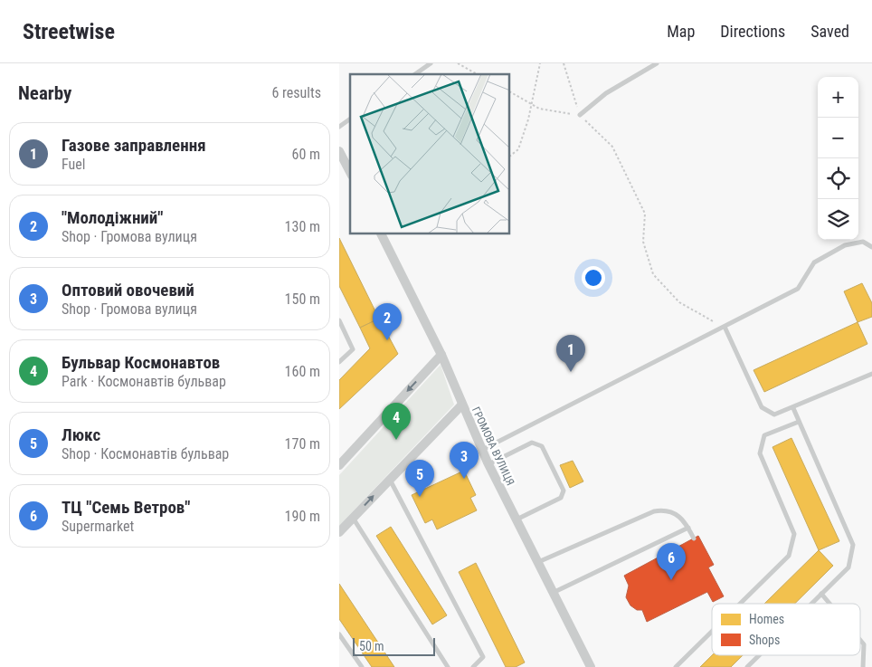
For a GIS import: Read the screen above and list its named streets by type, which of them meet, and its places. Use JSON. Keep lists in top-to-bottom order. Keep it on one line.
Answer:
{"streets":{"street":["ГРОМОВА ВУЛИЦЯ"]},"legend":["Homes","Shops"],"scale_bar":"50 m","page":{"header":"Streetwise","nav":["Map","Directions","Saved"],"heading":["Nearby","6 results"],"map_buttons":["+","−"],"list":[{"mark":"1","name":"Газове заправлення","note":"Fuel","value":"60 m"},{"mark":"2","name":"\"Молодіжний\"","note":"Shop · Громова вулиця","value":"130 m"},{"mark":"3","name":"Оптовий овочевий","note":"Shop · Громова вулиця","value":"150 m"},{"mark":"4","name":"Бульвар Космонавтов","note":"Park · Космонавтів бульвар","value":"160 m"},{"mark":"5","name":"Люкс","note":"Shop · Космонавтів бульвар","value":"170 m"},{"mark":"6","name":"ТЦ \"Семь Ветров\"","note":"Supermarket","value":"190 m"}],"pins":["2","1","4","3","5","6"],"scale":"50 m"}}
